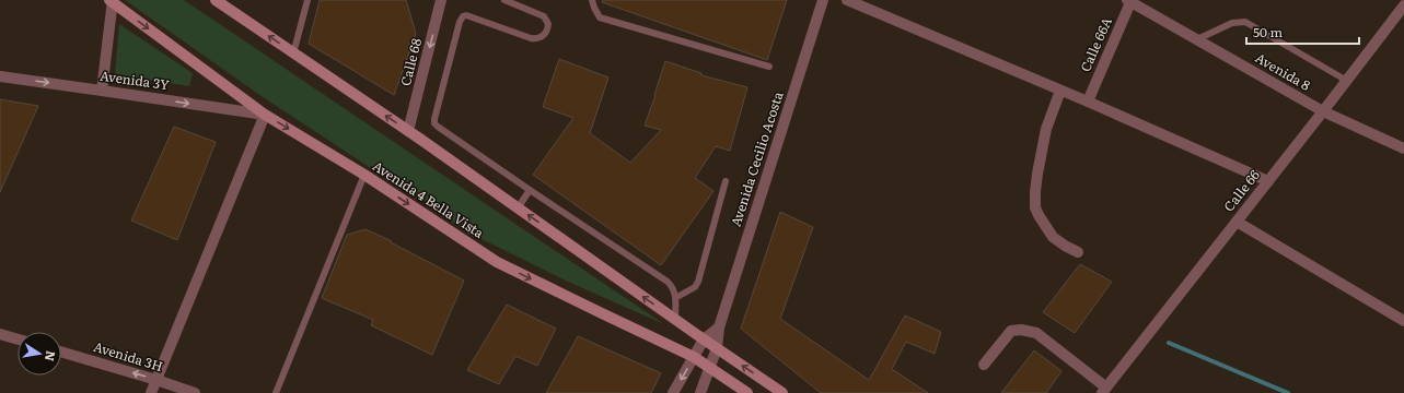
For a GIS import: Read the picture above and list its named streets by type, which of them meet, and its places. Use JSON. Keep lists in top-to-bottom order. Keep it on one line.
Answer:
{"streets":{"street":["Calle 66A","Calle 68","Avenida 8","Avenida 3Y","Avenida Cecilio Acosta","Calle 66","Avenida 4 Bella Vista","Avenida 3H"]},"crossings":[["Calle 66A","Avenida 8"],["Avenida 8","Calle 66"],["Avenida 3Y","Avenida 4 Bella Vista"],["Avenida Cecilio Acosta","Avenida 4 Bella Vista"]],"one_way":["Calle 68","Avenida 3Y","Avenida 3H"],"scale_bar":"50 m","north":"right"}
